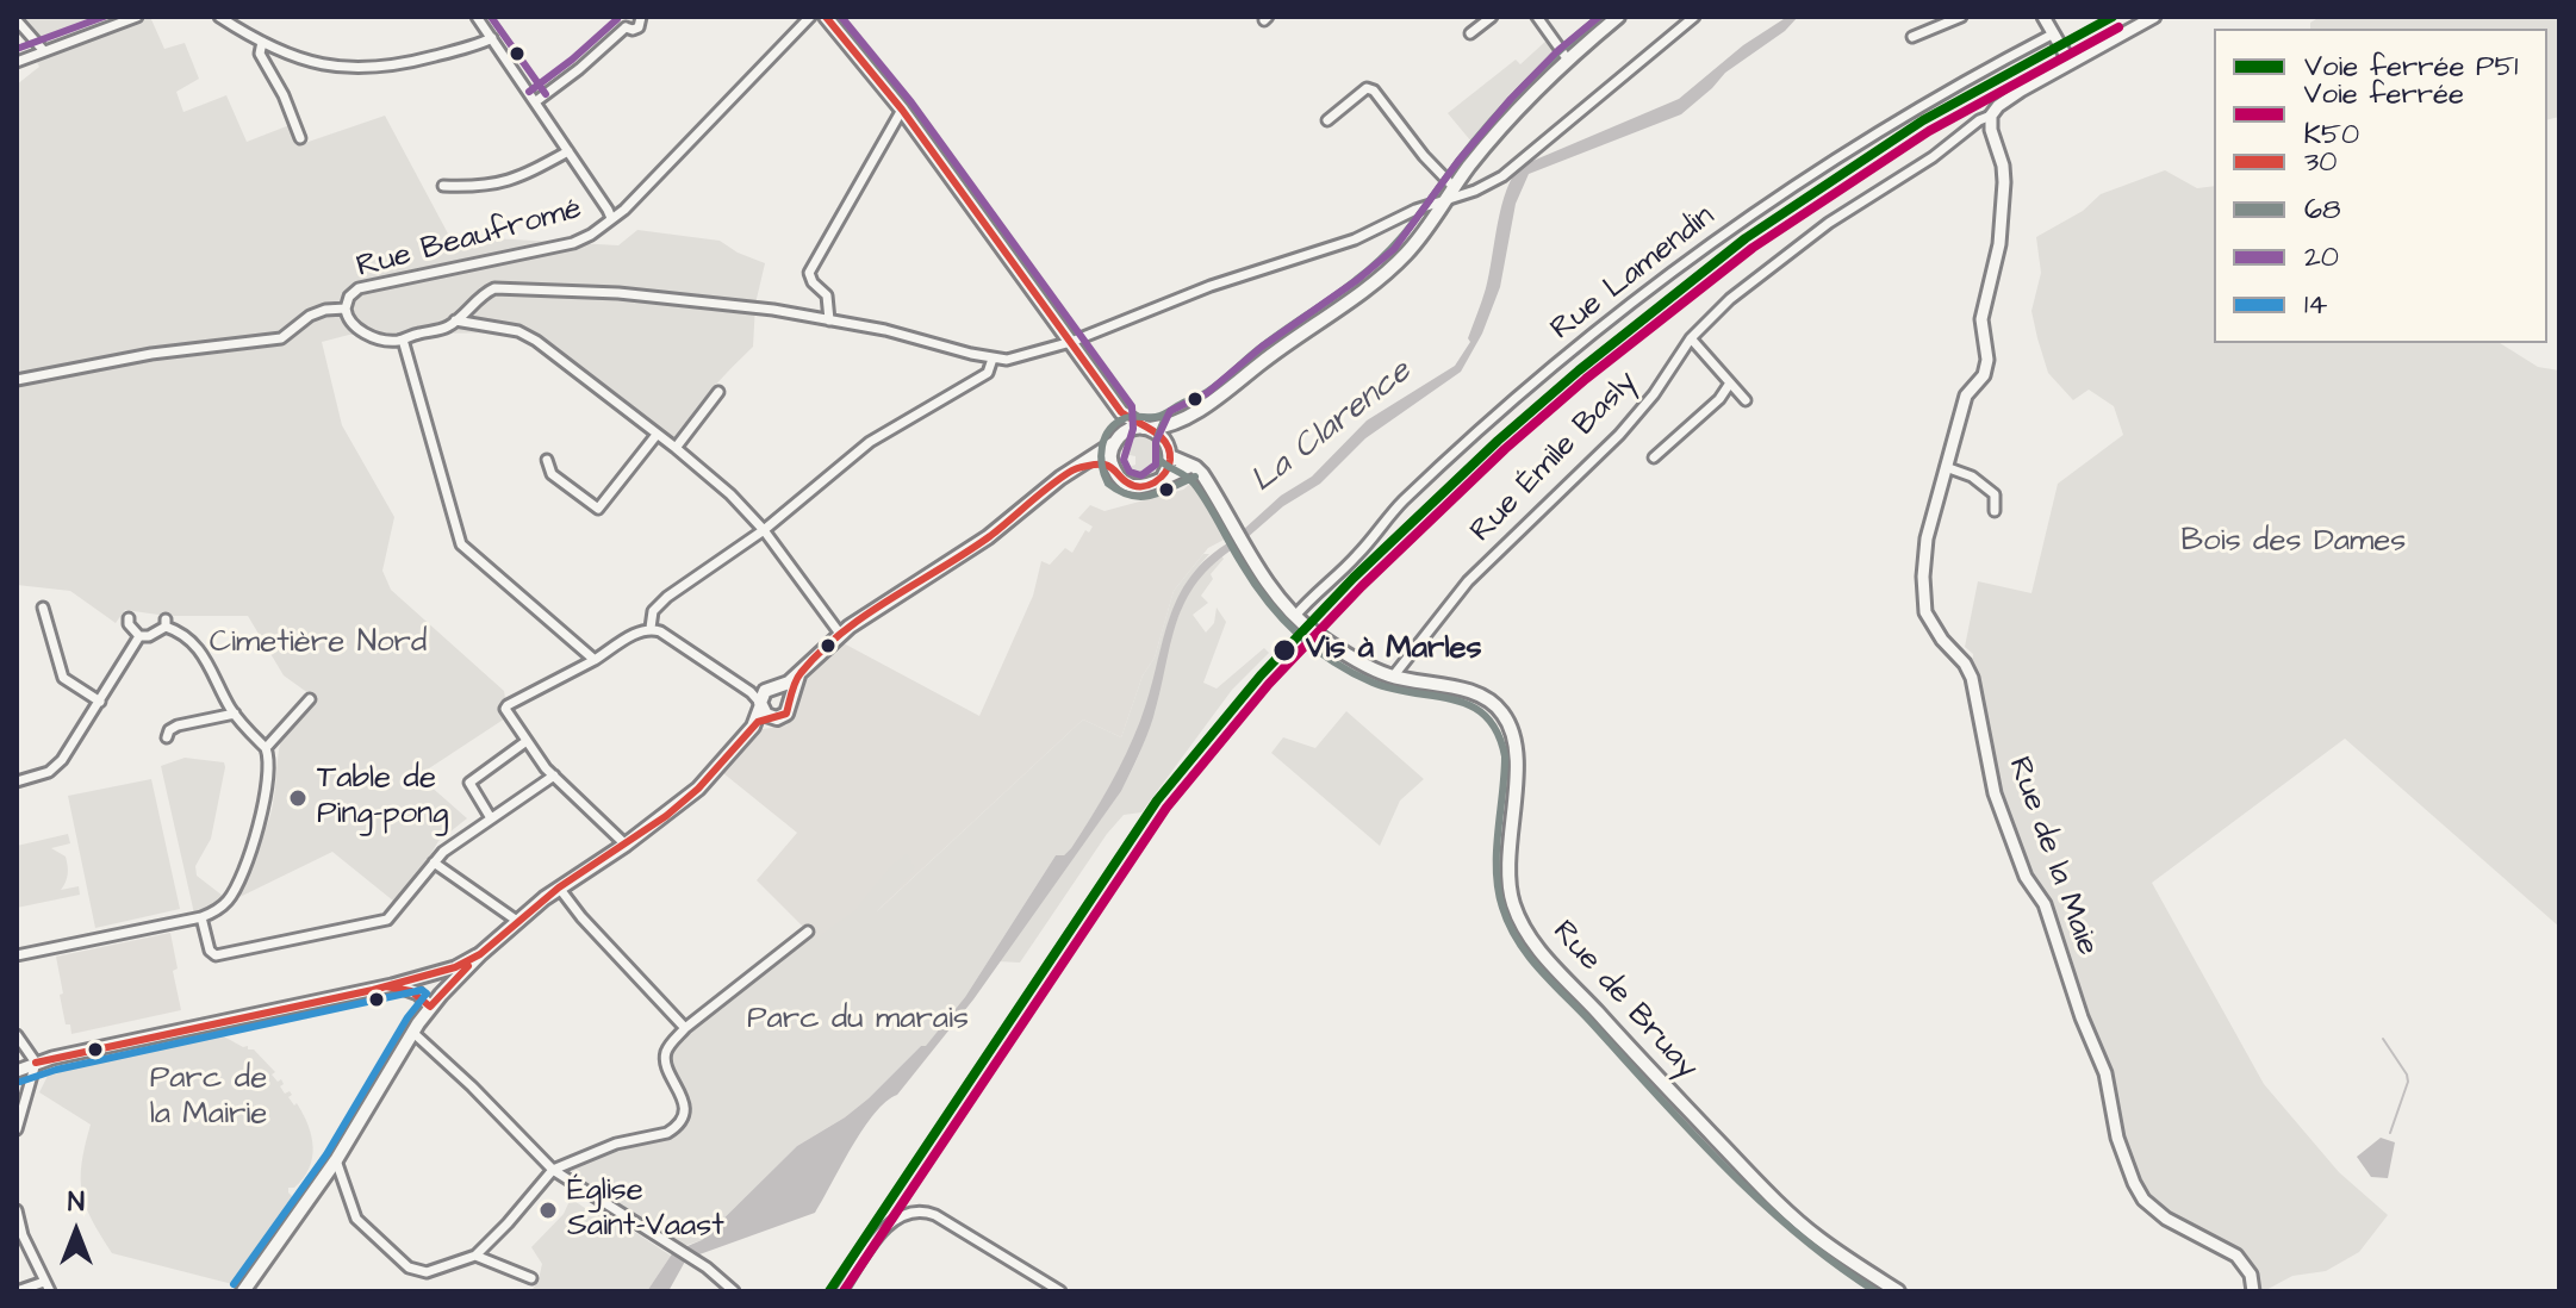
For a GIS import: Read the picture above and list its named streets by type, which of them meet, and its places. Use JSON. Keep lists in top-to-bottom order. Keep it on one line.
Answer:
{"streets":{"main road":["Rue de Bruay"],"street":["Rue Beaufromé","Rue Lamendin","Rue Émile Basly","Rue de la Maie"]},"crossings":[["Rue Lamendin","Rue de Bruay"],["Rue Émile Basly","Rue de la Maie"],["Rue Émile Basly","Rue de Bruay"]],"water":["La Clarence"],"parks":["Bois des Dames","Cimetière Nord","Parc du marais","Parc de la Mairie"],"places":["Vis à Marles","Table de Ping-pong","Église Saint-Vaast"],"lines":["rail line P51","transit line 30","transit line 68","transit line 20","rail line K50","transit line 14"],"legend":["Voie ferrée P51","Voie ferrée K50","30","68","20","14"],"north":"top"}
